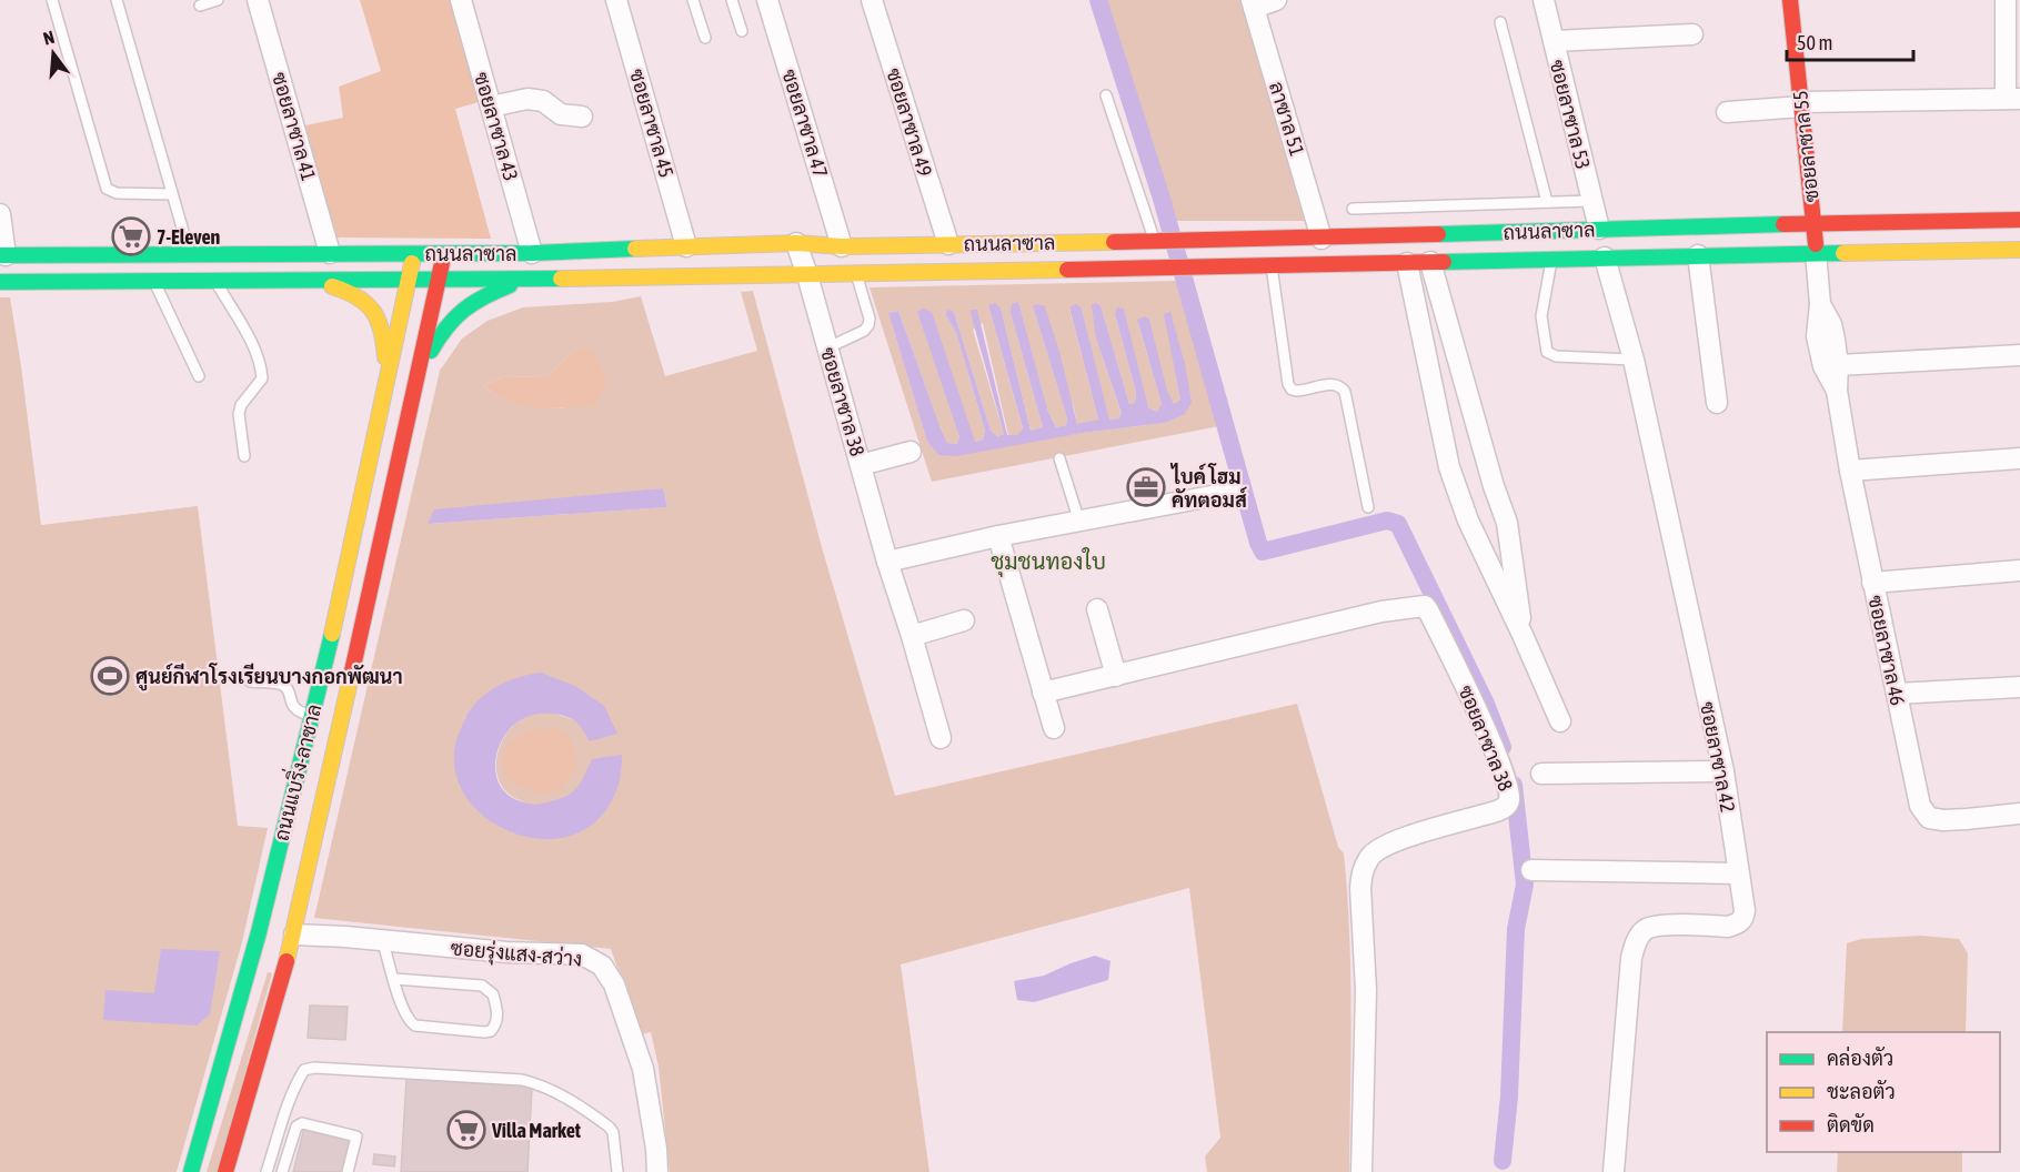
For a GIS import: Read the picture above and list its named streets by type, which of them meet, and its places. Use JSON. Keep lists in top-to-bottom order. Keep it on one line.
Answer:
{"streets":{"street":["ซอยลาซาล 53","ลาซาล 51","ซอยลาซาล 49","ซอยลาซาล 45","ซอยลาซาล 47","ซอยลาซาล 41","ซอยลาซาล 43","ซอยลาซาล 55","ถนนลาซาล","ซอยลาซาล 38","ซอยลาซาล 46","ซอยลาซาล 42","ถนนแบริ่ง-ลาซาล","ซอยรุ่งแสง-สว่าง"]},"crossings":[["ซอยลาซาล 53","ถนนลาซาล"],["ลาซาล 51","ถนนลาซาล"],["ซอยลาซาล 49","ถนนลาซาล"],["ซอยลาซาล 45","ถนนลาซาล"],["ซอยลาซาล 47","ถนนลาซาล"],["ซอยลาซาล 41","ถนนลาซาล"],["ซอยลาซาล 43","ถนนลาซาล"],["ซอยลาซาล 55","ถนนลาซาล"],["ซอยลาซาล 55","ซอยลาซาล 46"],["ถนนลาซาล","ซอยลาซาล 38"],["ถนนลาซาล","ซอยลาซาล 46"],["ถนนลาซาล","ซอยลาซาล 42"],["ถนนลาซาล","ถนนแบริ่ง-ลาซาล"],["ถนนแบริ่ง-ลาซาล","ซอยรุ่งแสง-สว่าง"]],"districts":["ชุมชนทองใบ"],"places":{"supermarket":["7-Eleven","Villa Market"],"office":["ไบค์ โฮม คัทตอมส์"],"sports":["ศูนย์กีฬาโรงเรียนบางกอกพัฒนา"]},"legend":["คล่องตัว","ชะลอตัว","ติดขัด"],"scale_bar":"50 m","north":"top"}
